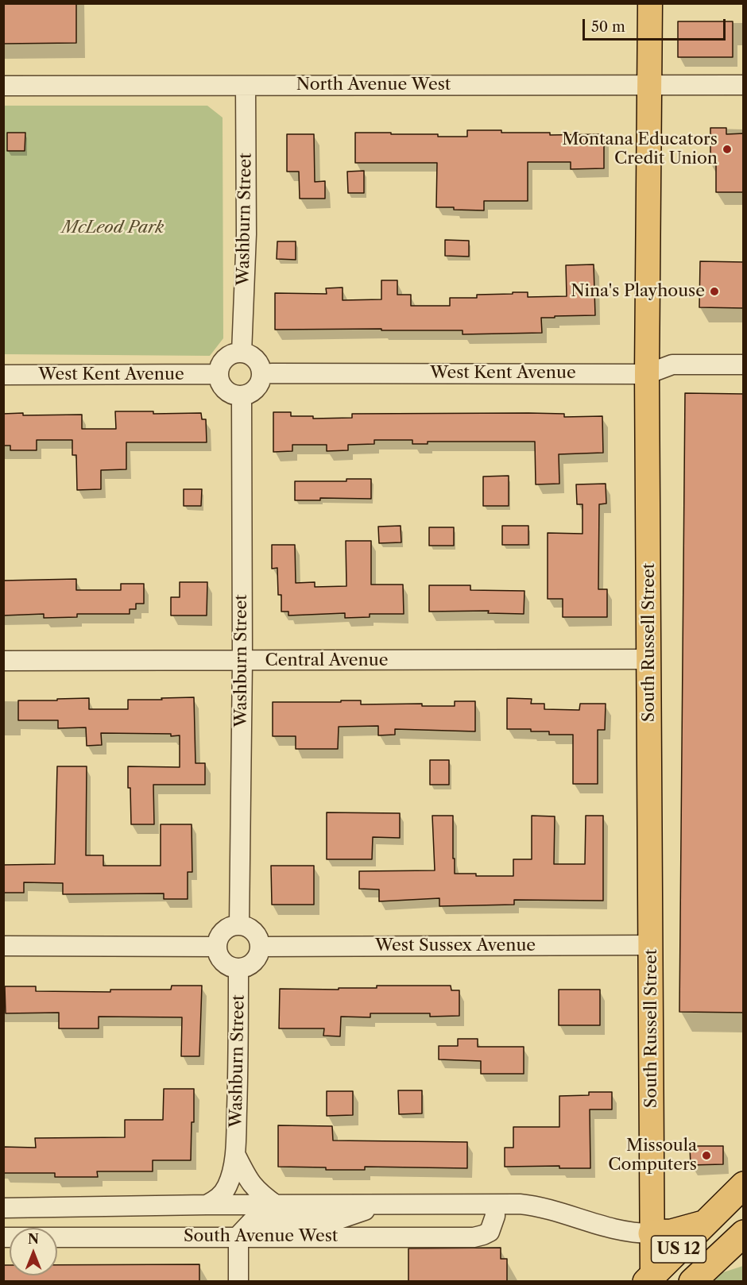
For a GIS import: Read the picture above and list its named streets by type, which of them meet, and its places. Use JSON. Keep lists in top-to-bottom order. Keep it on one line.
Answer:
{"streets":{"highway":["US 12"],"main road":["South Russell Street"],"street":["North Avenue West","Washburn Street","West Kent Avenue","Central Avenue","West Sussex Avenue","South Avenue West"]},"crossings":[["North Avenue West","Washburn Street"],["North Avenue West","South Russell Street"],["Washburn Street","West Kent Avenue"],["Washburn Street","Central Avenue"],["Washburn Street","West Sussex Avenue"],["Washburn Street","South Avenue West"],["West Kent Avenue","South Russell Street"],["South Russell Street","Central Avenue"],["South Russell Street","West Sussex Avenue"],["South Russell Street","South Avenue West"],["South Russell Street","US 12"]],"parks":["McLeod Park"],"places":["Montana Educators Credit Union","Nina's Playhouse","Missoula Computers"],"scale_bar":"50 m","north":"top"}
